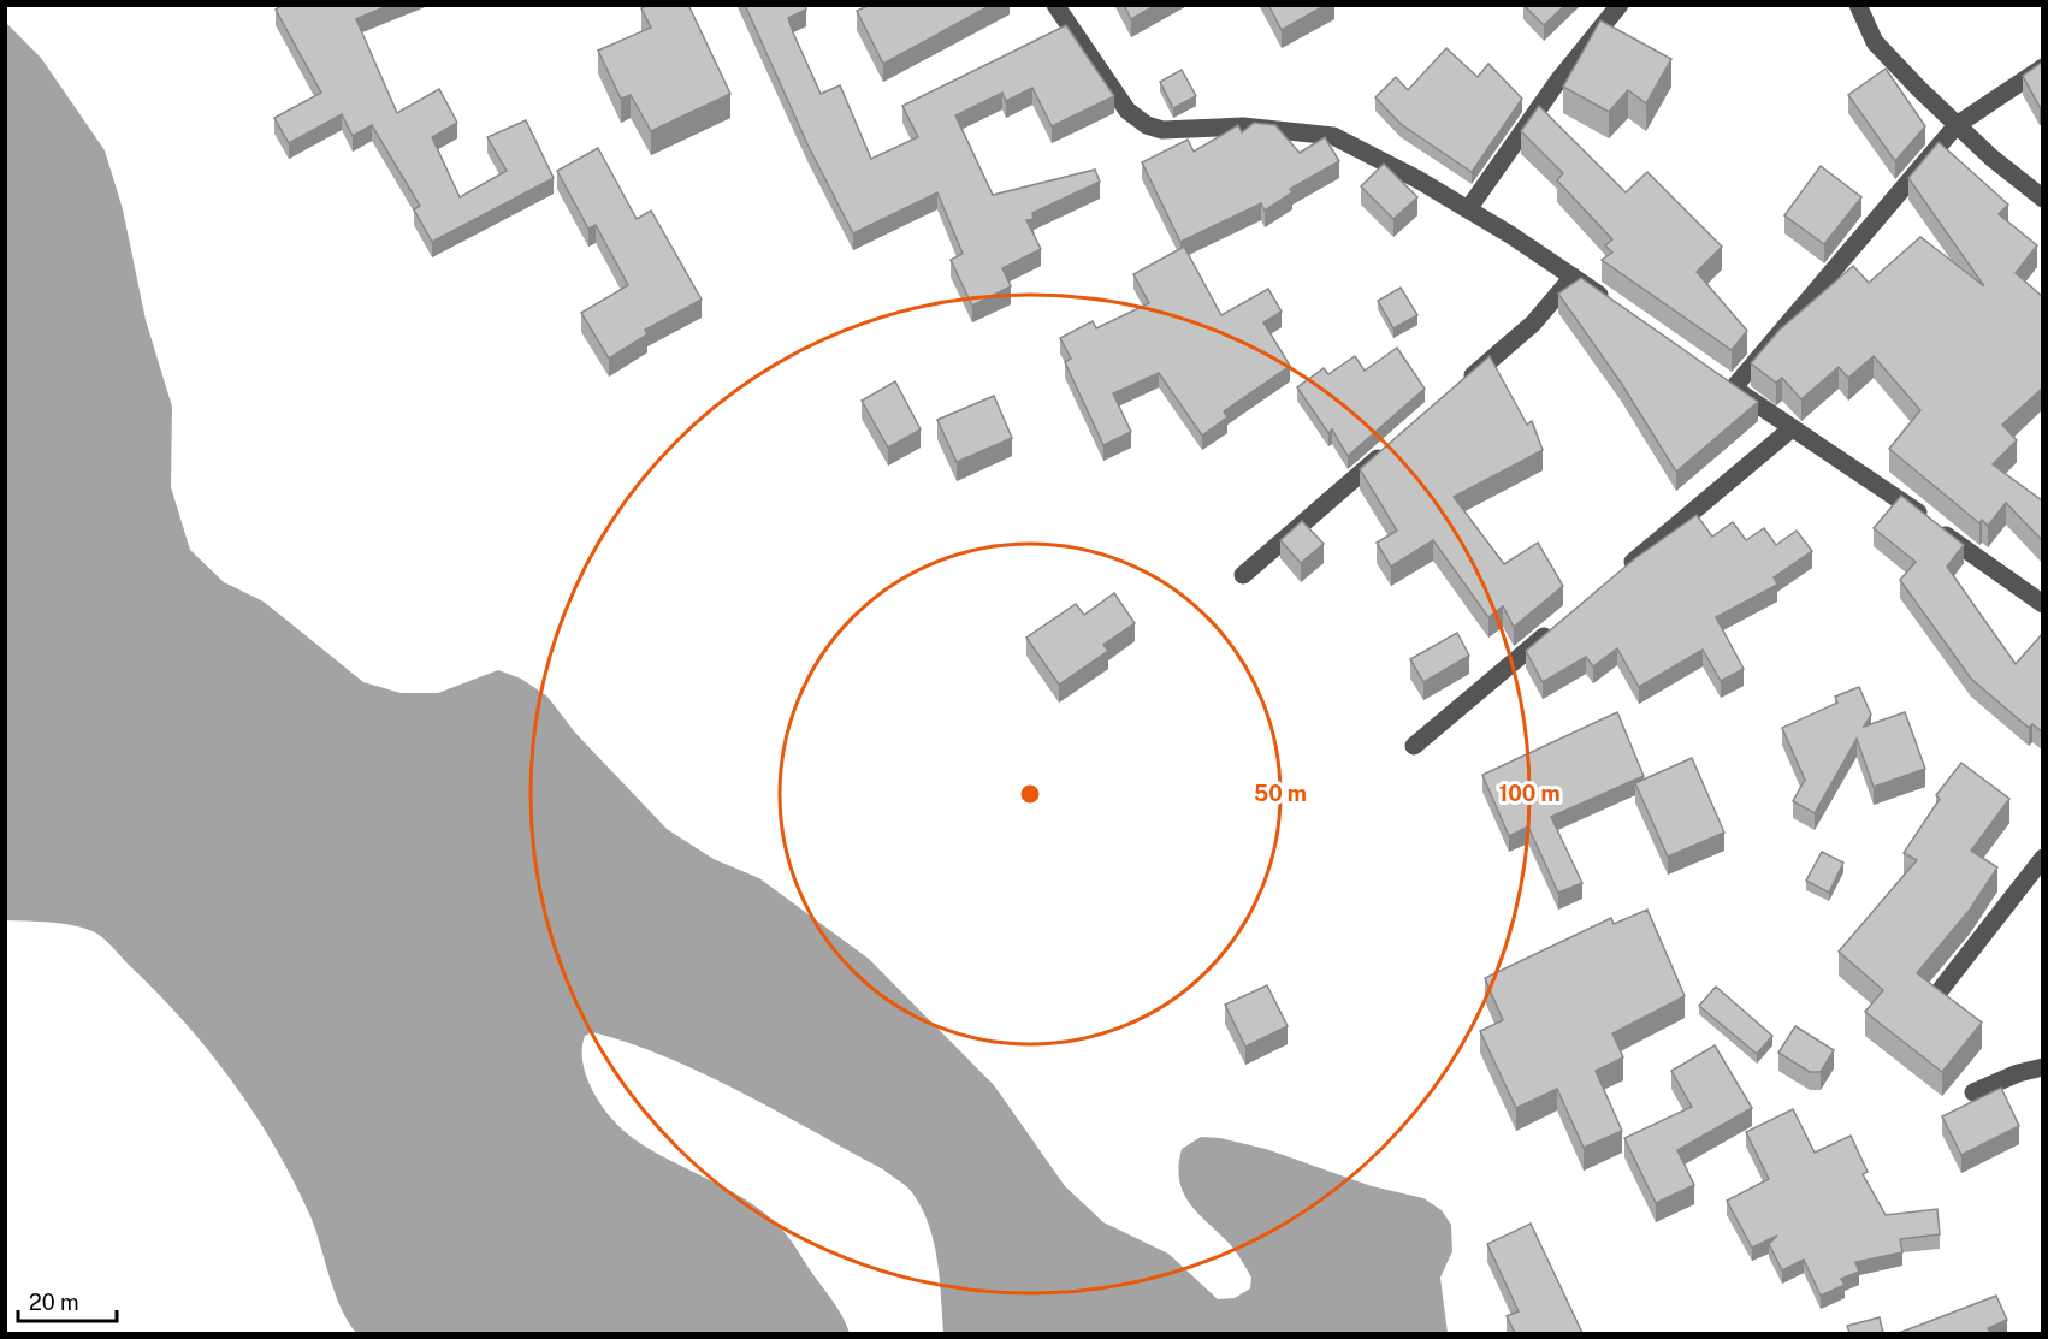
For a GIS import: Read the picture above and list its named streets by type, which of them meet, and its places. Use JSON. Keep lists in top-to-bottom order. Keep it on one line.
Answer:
{"scale_bar":"20 m","rings":["50 m","100 m"]}
